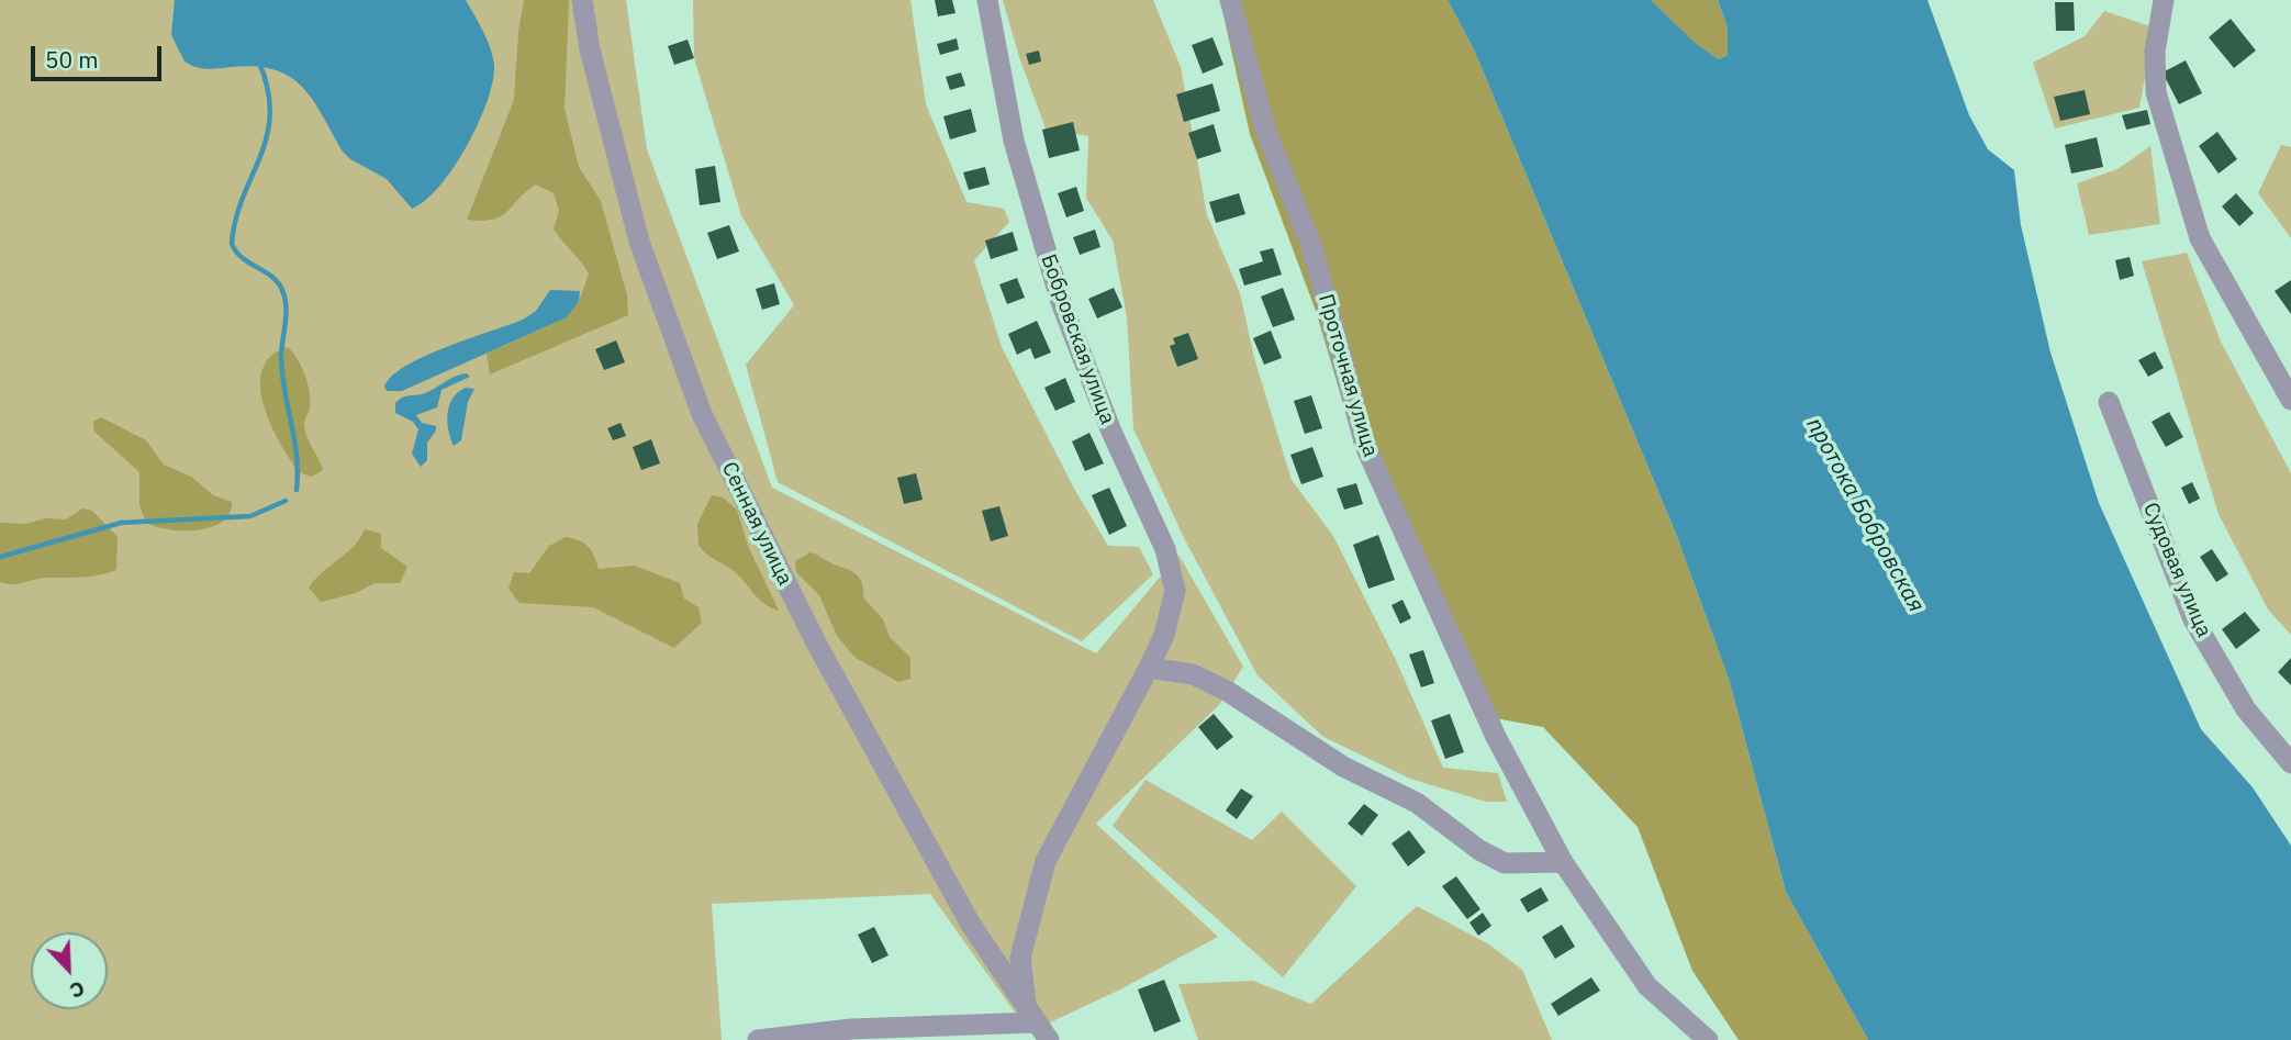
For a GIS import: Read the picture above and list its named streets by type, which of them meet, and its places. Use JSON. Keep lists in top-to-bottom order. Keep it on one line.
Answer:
{"streets":{"street":["Бобровская улица","Проточная улица","Сенная улица","Судовая улица"]},"crossings":[["Бобровская улица","Сенная улица"]],"water":["протока Бобровская"],"scale_bar":"50 m","north":"bottom right"}
